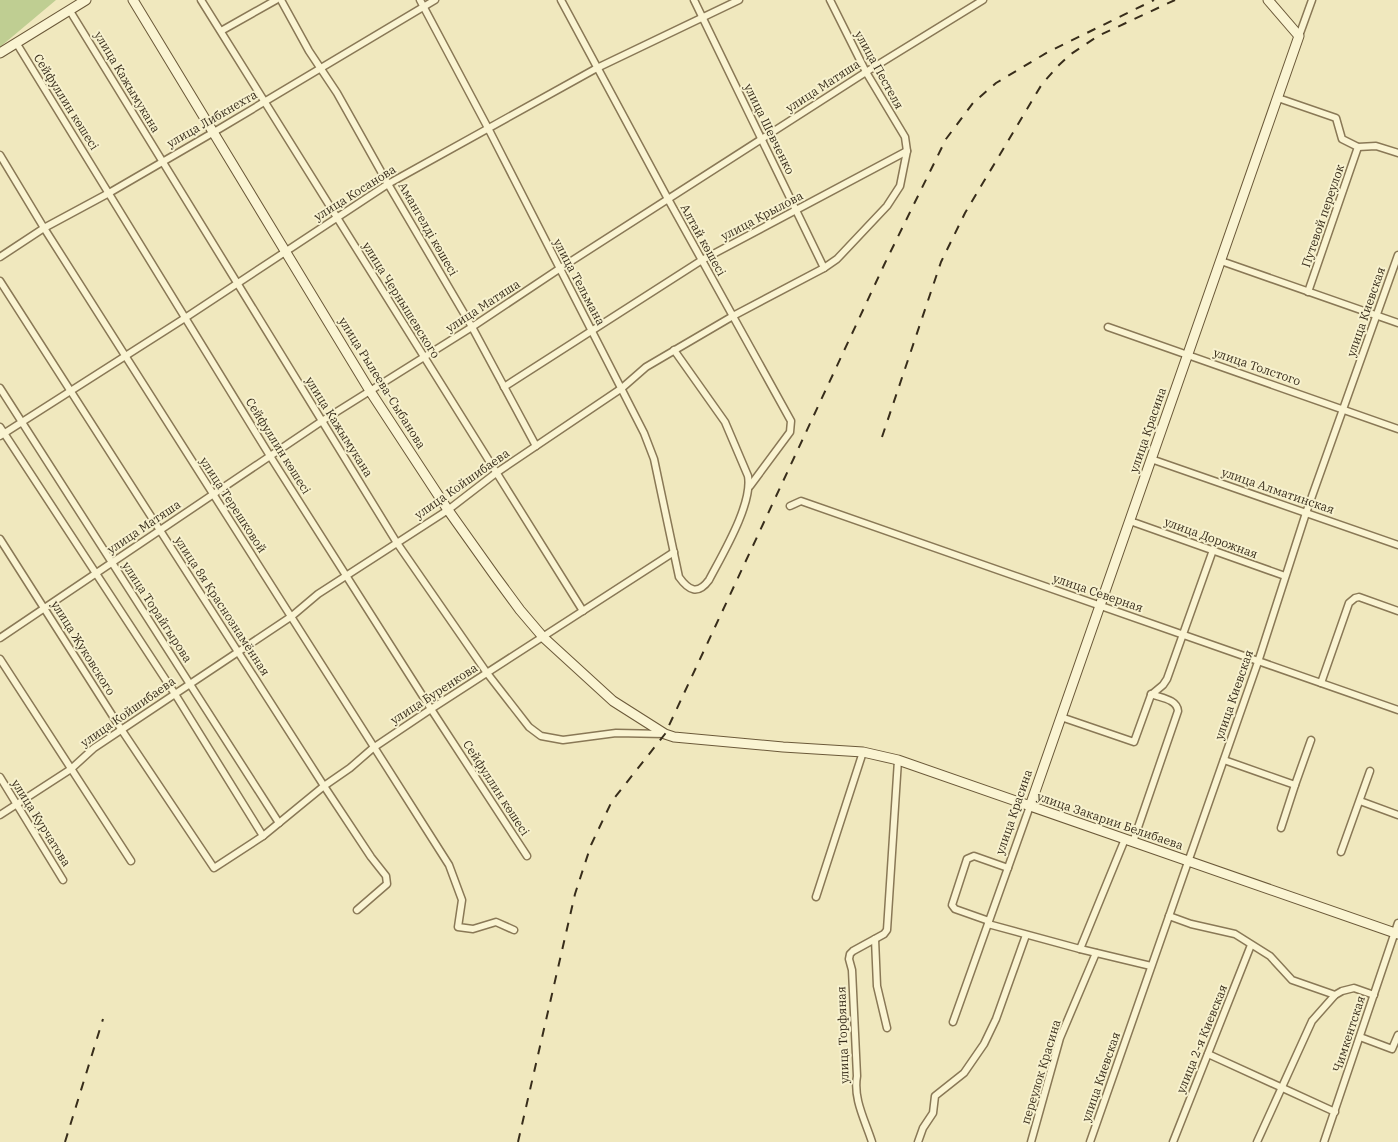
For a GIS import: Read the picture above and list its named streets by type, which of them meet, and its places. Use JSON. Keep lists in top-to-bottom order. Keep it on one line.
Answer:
{"streets":{"street":["улица Пестеля","улица Кажымукана","улица Матяша","Сейфуллин көшесі","улица Либкнехта","улица Шевченко","улица Косанова","улица Крылова","Путевой переулок","Амангелді көшесі","Алтай көшесі","улица Тельмана","улица Чернышевского","улица Киевская","улица Толстого","улица Рылеева-Сыбанова","улица Красина","улица Койшибаева","улица Алматинская","улица Терешковой","улица Дорожная","улица Северная","улица 8я Краснознамённая","улица Торайгырова","улица Жуковского","улица Буренкова","улица Закарии Белибаева","улица Курчатова","Чимкентская","улица Торфяная","улица 2-я Киевская","переулок Красина"]},"crossings":[["улица Пестеля","улица Матяша"],["улица Пестеля","улица Крылова"],["улица Пестеля","улица Койшибаева"],["улица Кажымукана","улица Матяша"],["улица Кажымукана","улица Либкнехта"],["улица Кажымукана","улица Косанова"],["улица Кажымукана","улица Рылеева-Сыбанова"],["улица Кажымукана","улица Койшибаева"],["улица Кажымукана","улица Буренкова"],["улица Кажымукана","улица Закарии Белибаева"],["улица Матяша","Сейфуллин көшесі"],["улица Матяша","улица Шевченко"],["улица Матяша","Амангелді көшесі"],["улица Матяша","Алтай көшесі"],["улица Матяша","улица Тельмана"],["улица Матяша","улица Чернышевского"],["улица Матяша","улица Рылеева-Сыбанова"],["улица Матяша","улица Терешковой"],["улица Матяша","улица 8я Краснознамённая"],["улица Матяша","улица Торайгырова"],["улица Матяша","улица Жуковского"],["Сейфуллин көшесі","улица Либкнехта"],["Сейфуллин көшесі","улица Косанова"],["Сейфуллин көшесі","улица Койшибаева"],["Сейфуллин көшесі","улица Буренкова"],["улица Либкнехта","Амангелді көшесі"],["улица Либкнехта","улица Тельмана"],["улица Либкнехта","улица Чернышевского"],["улица Либкнехта","улица Рылеева-Сыбанова"],["улица Либкнехта","улица Терешковой"],["улица Шевченко","улица Косанова"],["улица Шевченко","улица Крылова"],["улица Шевченко","улица Койшибаева"],["улица Косанова","Амангелді көшесі"],["улица Косанова","Алтай көшесі"],["улица Косанова","улица Тельмана"],["улица Косанова","улица Чернышевского"],["улица Косанова","улица Рылеева-Сыбанова"],["улица Косанова","улица Терешковой"],["улица Косанова","улица 8я Краснознамённая"],["улица Косанова","улица Торайгырова"],["улица Крылова","Амангелді көшесі"],["улица Крылова","Алтай көшесі"],["улица Крылова","улица Тельмана"],["улица Крылова","улица Койшибаева"],["Амангелді көшесі","улица Койшибаева"],["Алтай көшесі","улица Тельмана"],["Алтай көшесі","улица Койшибаева"],["улица Тельмана","улица Койшибаева"],["улица Тельмана","улица Буренкова"],["улица Чернышевского","улица Койшибаева"],["улица Чернышевского","улица Буренкова"],["улица Киевская","улица Толстого"],["улица Киевская","улица Красина"],["улица Киевская","улица Алматинская"],["улица Киевская","улица Дорожная"],["улица Киевская","улица Северная"],["улица Киевская","улица Закарии Белибаева"],["улица Толстого","улица Красина"],["улица Рылеева-Сыбанова","улица Койшибаева"],["улица Рылеева-Сыбанова","улица Буренкова"],["улица Рылеева-Сыбанова","улица Закарии Белибаева"],["улица Красина","улица Алматинская"],["улица Красина","улица Дорожная"],["улица Красина","улица Северная"],["улица Красина","улица Закарии Белибаева"],["улица Красина","переулок Красина"],["улица Койшибаева","улица Терешковой"],["улица Койшибаева","улица 8я Краснознамённая"],["улица Койшибаева","улица Торайгырова"],["улица Койшибаева","улица Жуковского"],["улица Койшибаева","улица Курчатова"],["улица Терешковой","улица Буренкова"],["улица 8я Краснознамённая","улица Буренкова"],["улица Торайгырова","улица Буренкова"],["улица Жуковского","улица Буренкова"],["улица Закарии Белибаева","Чимкентская"],["улица Закарии Белибаева","улица Торфяная"]]}
